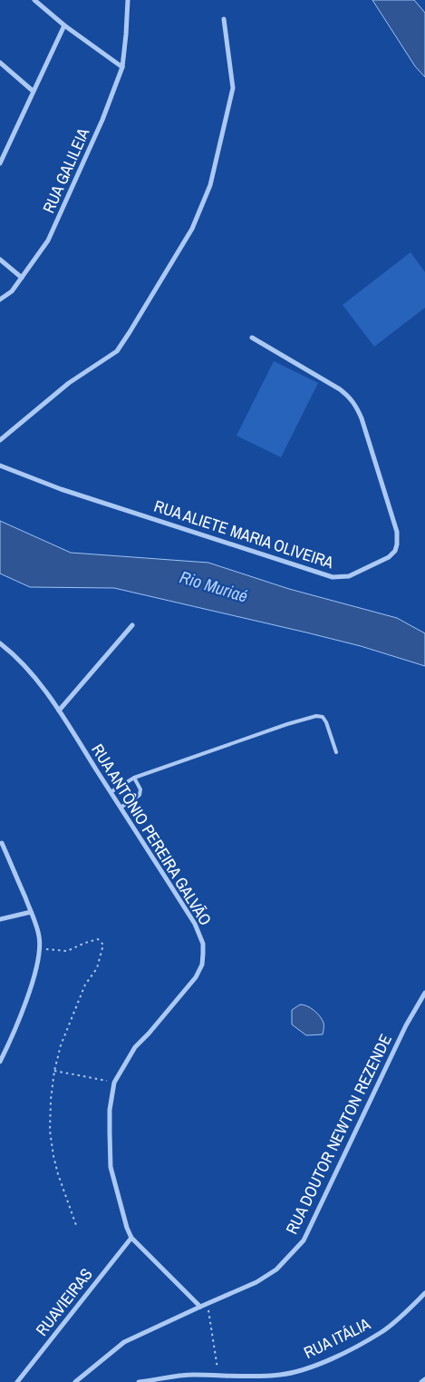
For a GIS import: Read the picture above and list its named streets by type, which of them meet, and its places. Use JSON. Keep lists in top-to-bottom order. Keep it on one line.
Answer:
{"streets":{"street":["RUA GALILEIA","RUA ALIETE MARIA OLIVEIRA","RUA ANTÔNIO PEREIRA GALVÃO","RUA DOUTOR NEWTON REZENDE","RUAVIEIRAS","RUA ITÁLIA"]},"crossings":[["RUA ANTÔNIO PEREIRA GALVÃO","RUA DOUTOR NEWTON REZENDE"],["RUA ANTÔNIO PEREIRA GALVÃO","RUAVIEIRAS"]],"water":["Rio Muriaé"]}
